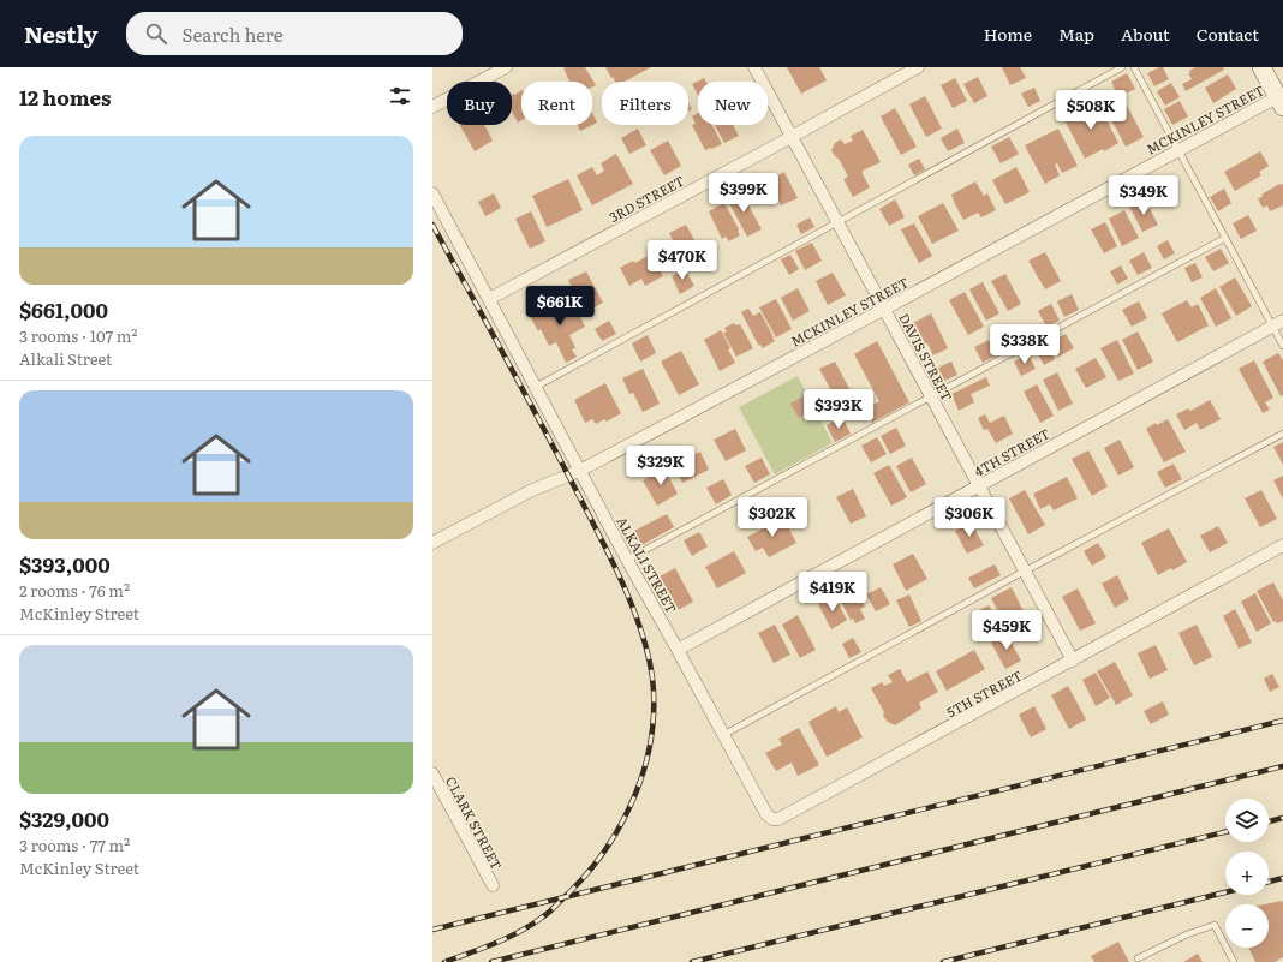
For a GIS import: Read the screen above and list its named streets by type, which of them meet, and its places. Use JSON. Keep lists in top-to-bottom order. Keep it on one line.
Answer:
{"streets":{"street":["MCKINLEY STREET","3RD STREET","DAVIS STREET","4TH STREET","ALKALI STREET","5TH STREET","CLARK STREET"]},"crossings":[["MCKINLEY STREET","DAVIS STREET"],["MCKINLEY STREET","ALKALI STREET"],["3RD STREET","DAVIS STREET"],["3RD STREET","ALKALI STREET"],["DAVIS STREET","4TH STREET"],["DAVIS STREET","5TH STREET"],["4TH STREET","ALKALI STREET"],["ALKALI STREET","5TH STREET"]],"page":{"header":"Nestly","search":"Search here","nav":["Home","Map","About","Contact"],"heading":"12 homes","chip":["Buy","Rent","Filters","New"],"price":["$508K","$399K","$349K","$470K","$661K","$338K","$393K","$329K","$302K","$306K","$419K","$459K"],"list":[{"name":"$661,000","note":"3 rooms · 107 m² · Alkali Street"},{"name":"$393,000","note":"2 rooms · 76 m² · McKinley Street"},{"name":"$329,000","note":"3 rooms · 77 m² · McKinley Street"}],"map_buttons":["+","−"]}}
